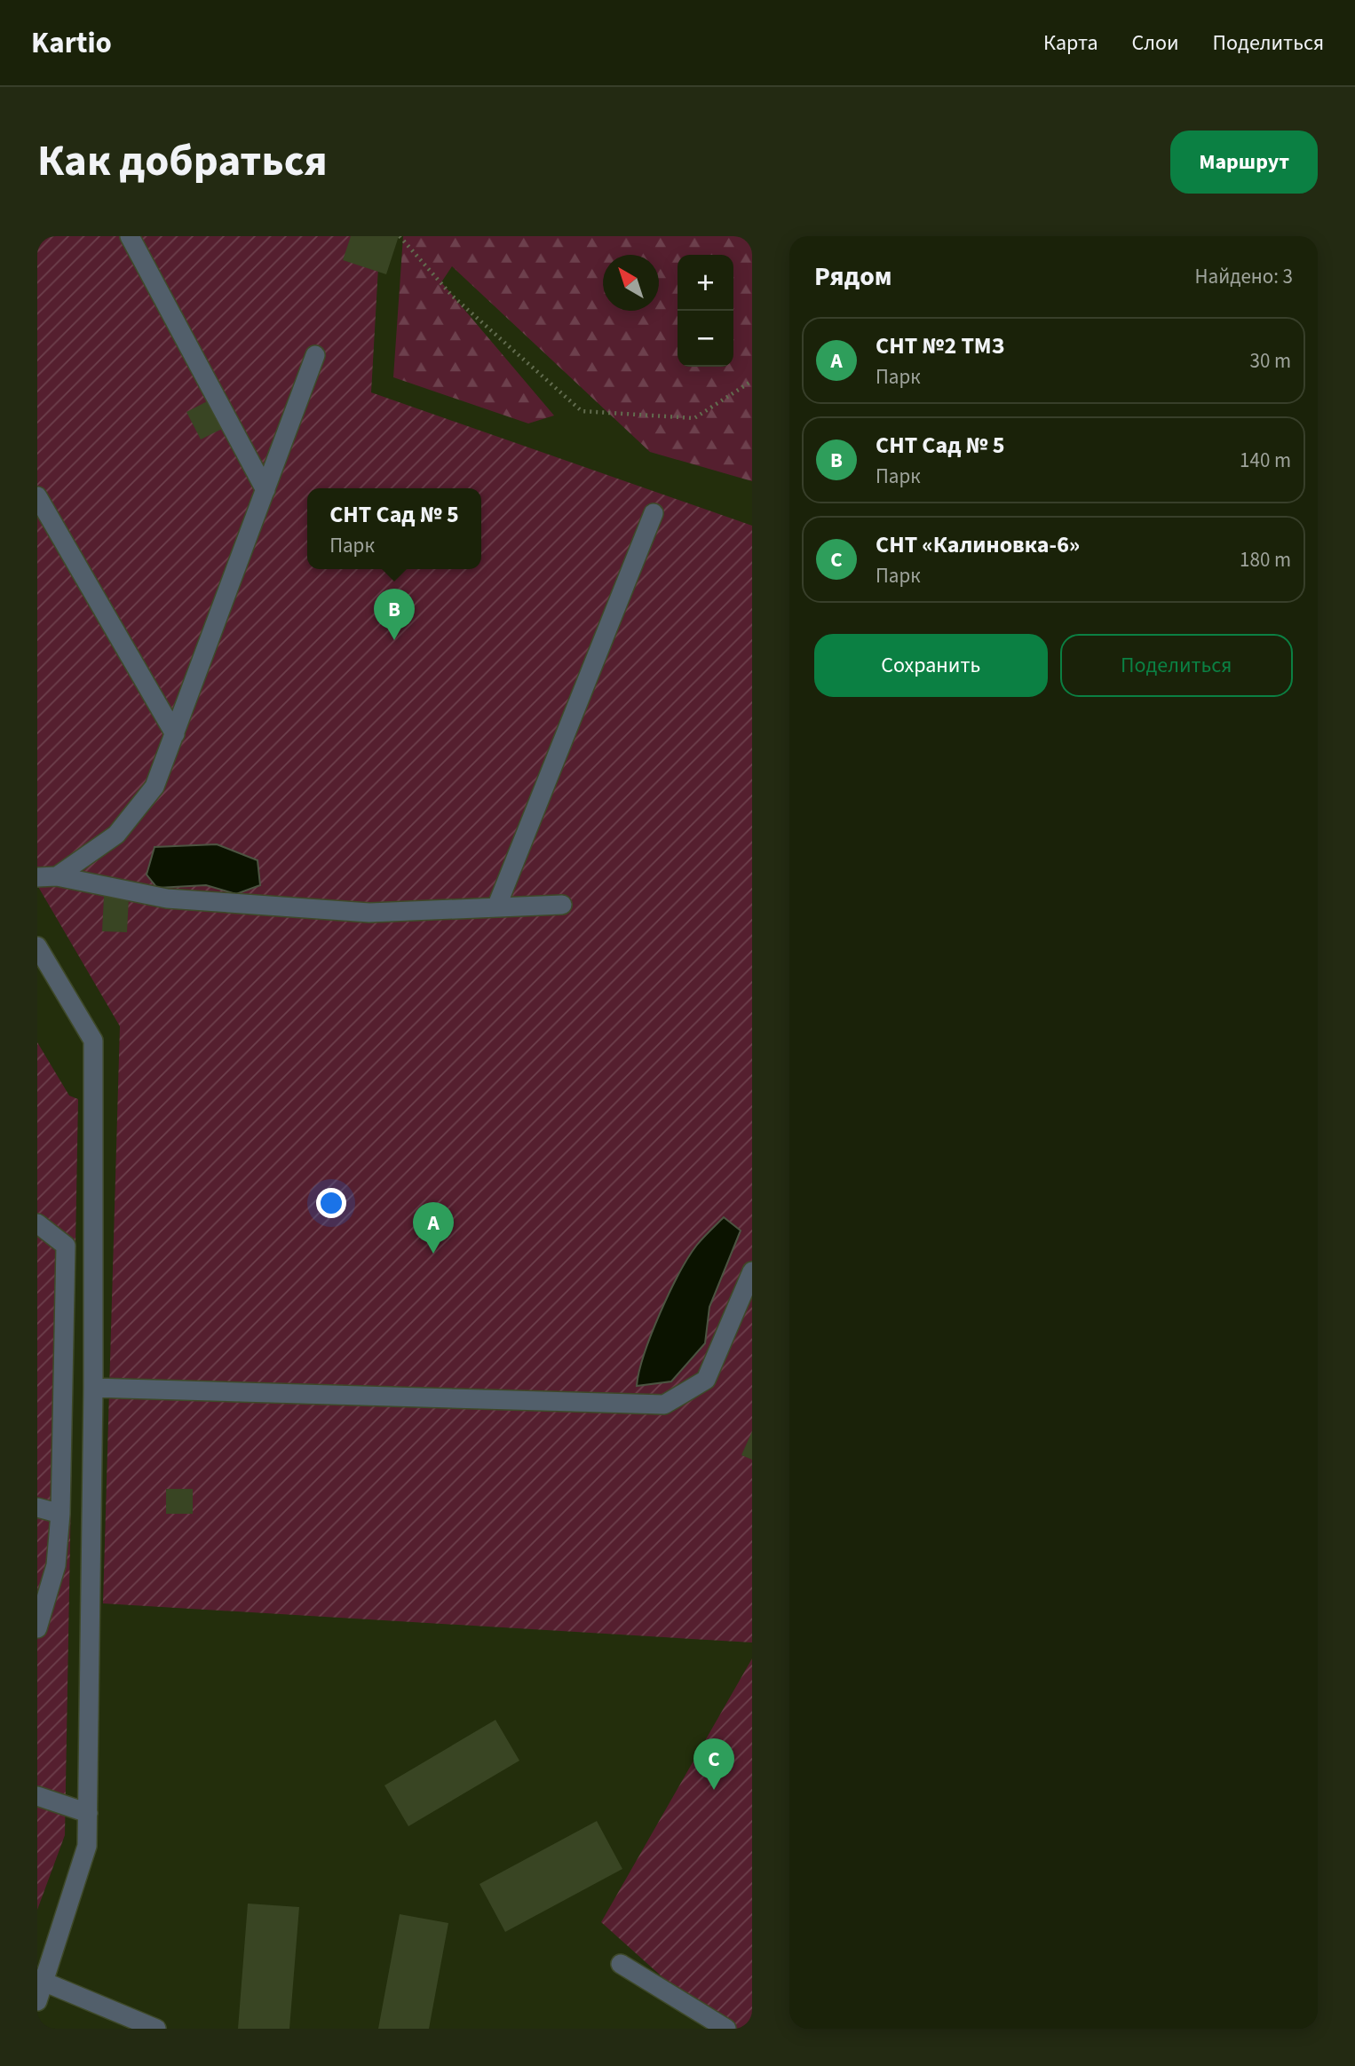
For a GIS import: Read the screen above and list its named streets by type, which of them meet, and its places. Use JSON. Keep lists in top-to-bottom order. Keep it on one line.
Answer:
{"north":"top left","page":{"header":"Kartio","nav":["Карта","Слои","Поделиться"],"title":"Как добраться","buttons":["Маршрут",["Сохранить","Поделиться"]],"heading":["Рядом","Найдено: 3"],"map_buttons":["+","−"],"list":[{"mark":"A","name":"СНТ №2 ТМЗ","note":"Парк","value":"30 m"},{"mark":"B","name":"СНТ Сад № 5","note":"Парк","value":"140 m"},{"mark":"C","name":"СНТ «Калиновка-6»","note":"Парк","value":"180 m"}],"popup":["СНТ Сад № 5","Парк"],"pins":["B","A","C"]}}
